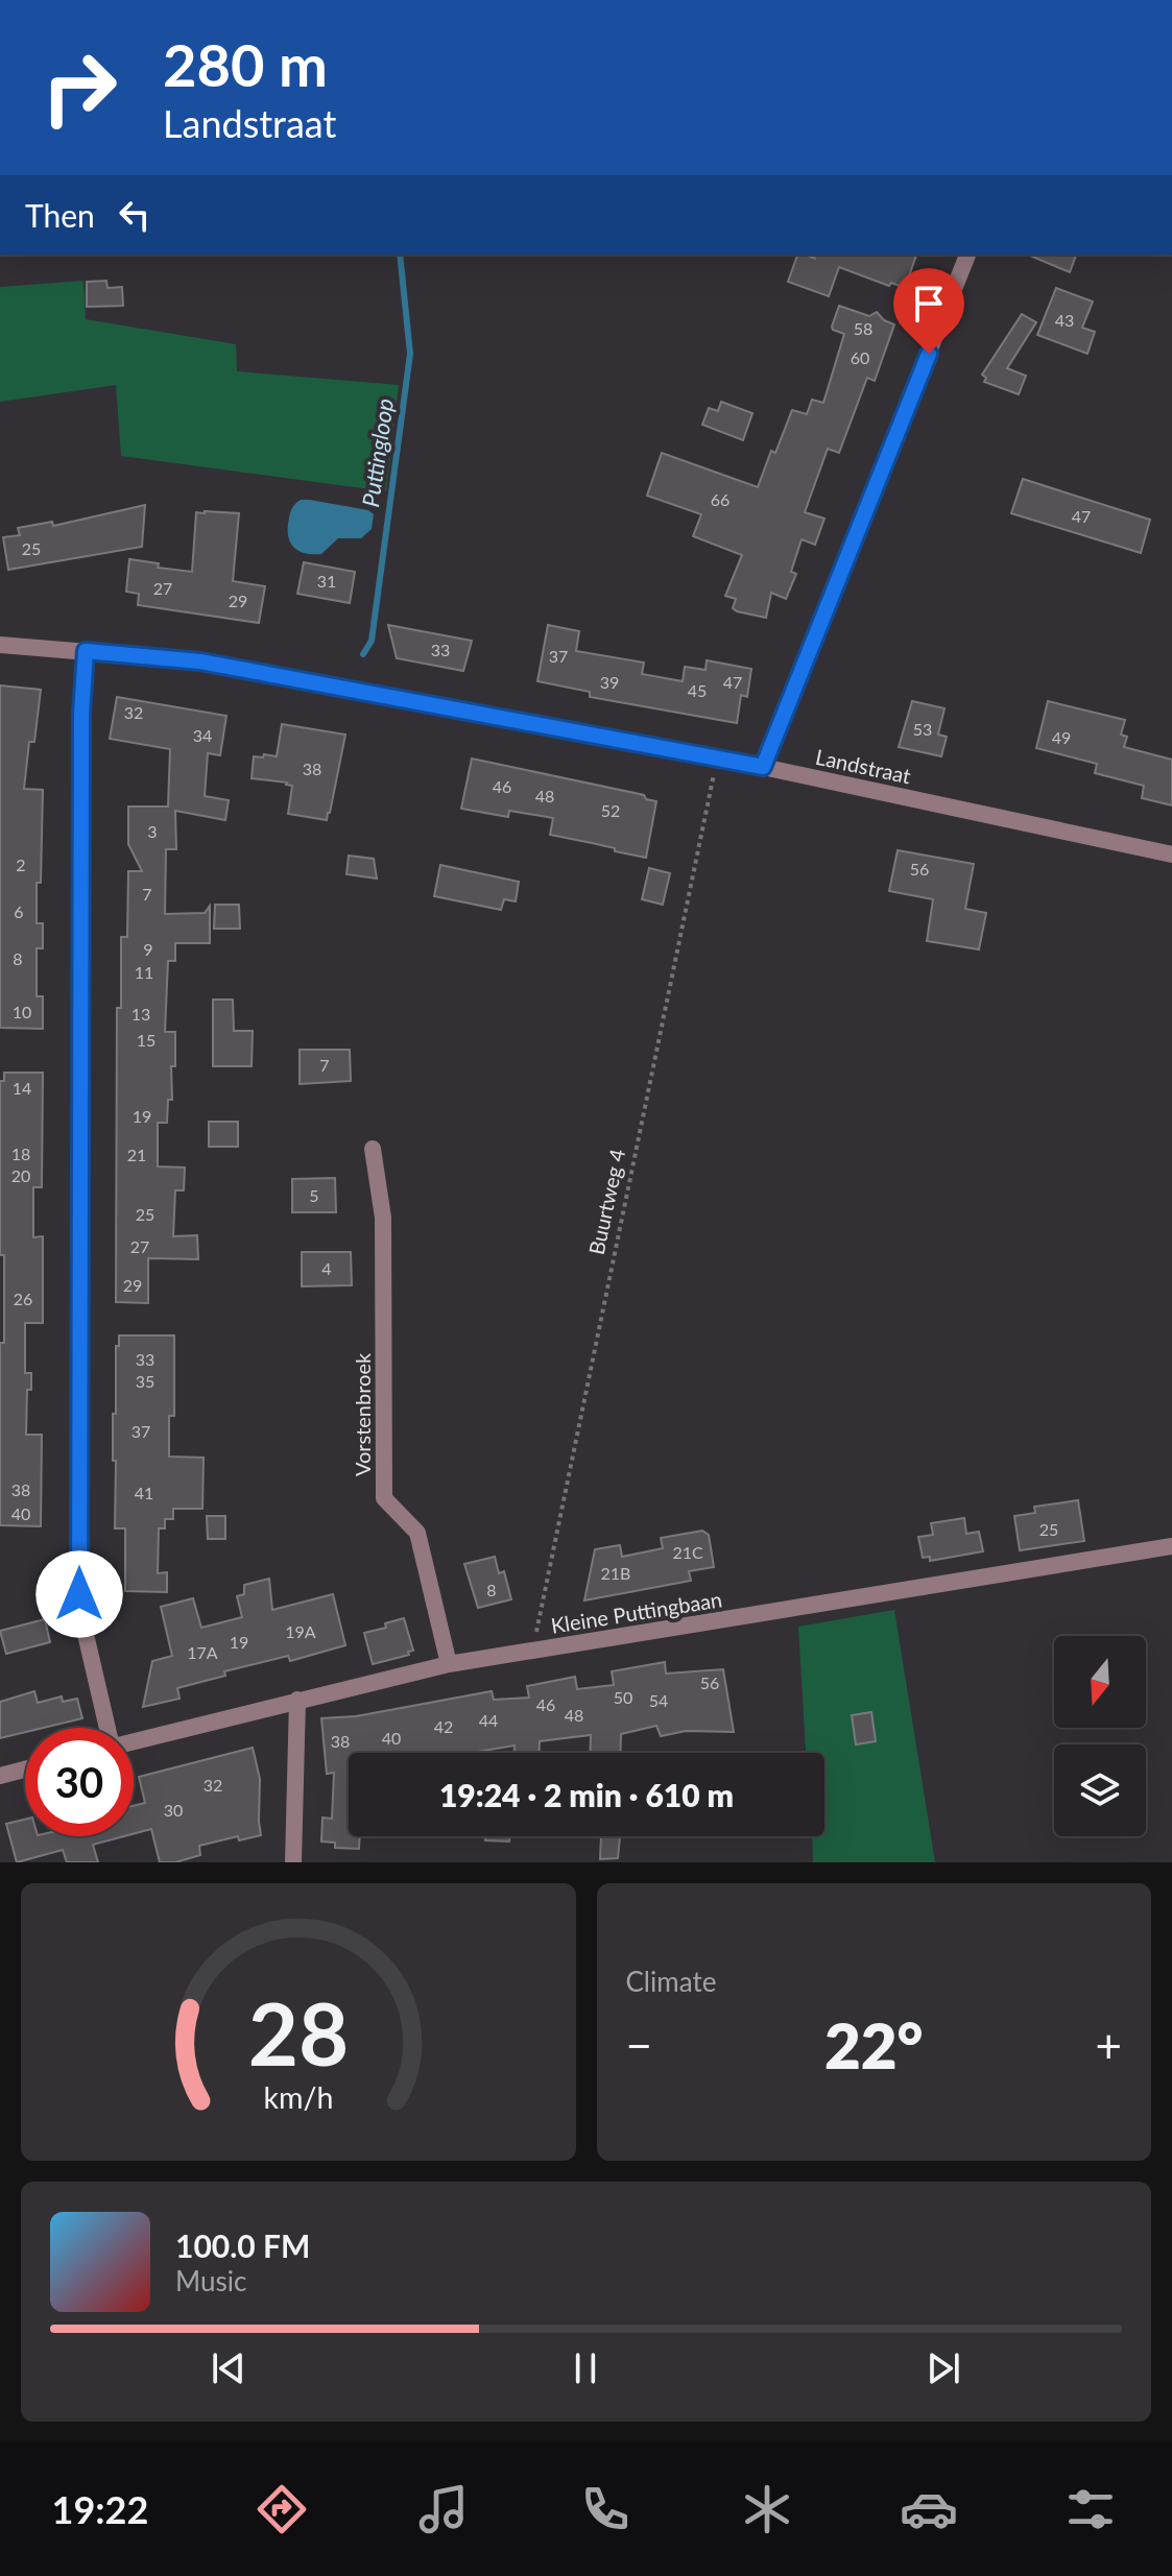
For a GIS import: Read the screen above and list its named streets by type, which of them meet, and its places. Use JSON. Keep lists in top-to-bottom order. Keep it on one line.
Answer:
{"streets":{"street":["Landstraat","Vorstenbroek","Kleine Puttingbaan"],"path":["Buurtweg 4"]},"crossings":[["Landstraat","Buurtweg 4"],["Buurtweg 4","Kleine Puttingbaan"],["Vorstenbroek","Kleine Puttingbaan"]],"water":["Puttingloop"],"house_numbers":["43","58","60","66","47","25","31","27","29","33","37","39","47","45","32","53","34","49","38","46","48","52","3","2","56","7","6","9","8","11","10","13","15","7","14","19","18","21","20","5","25","27","4","29","26","33","35","37","38","41","40","25","21C","21B","8","19A","19","17A","56","50","54","46","48","44","42","40","38","32","30"],"north":"bottom","page":{"turn":["280 m","Landstraat"],"then":"Then","limit":"30","trip":"19:24 · 2 min · 610 m","tile":"Climate","heat":["−","22°","+"],"song":["100.0 FM","Music"],"tabs":"19:22","gauge":["28","km/h"]}}
